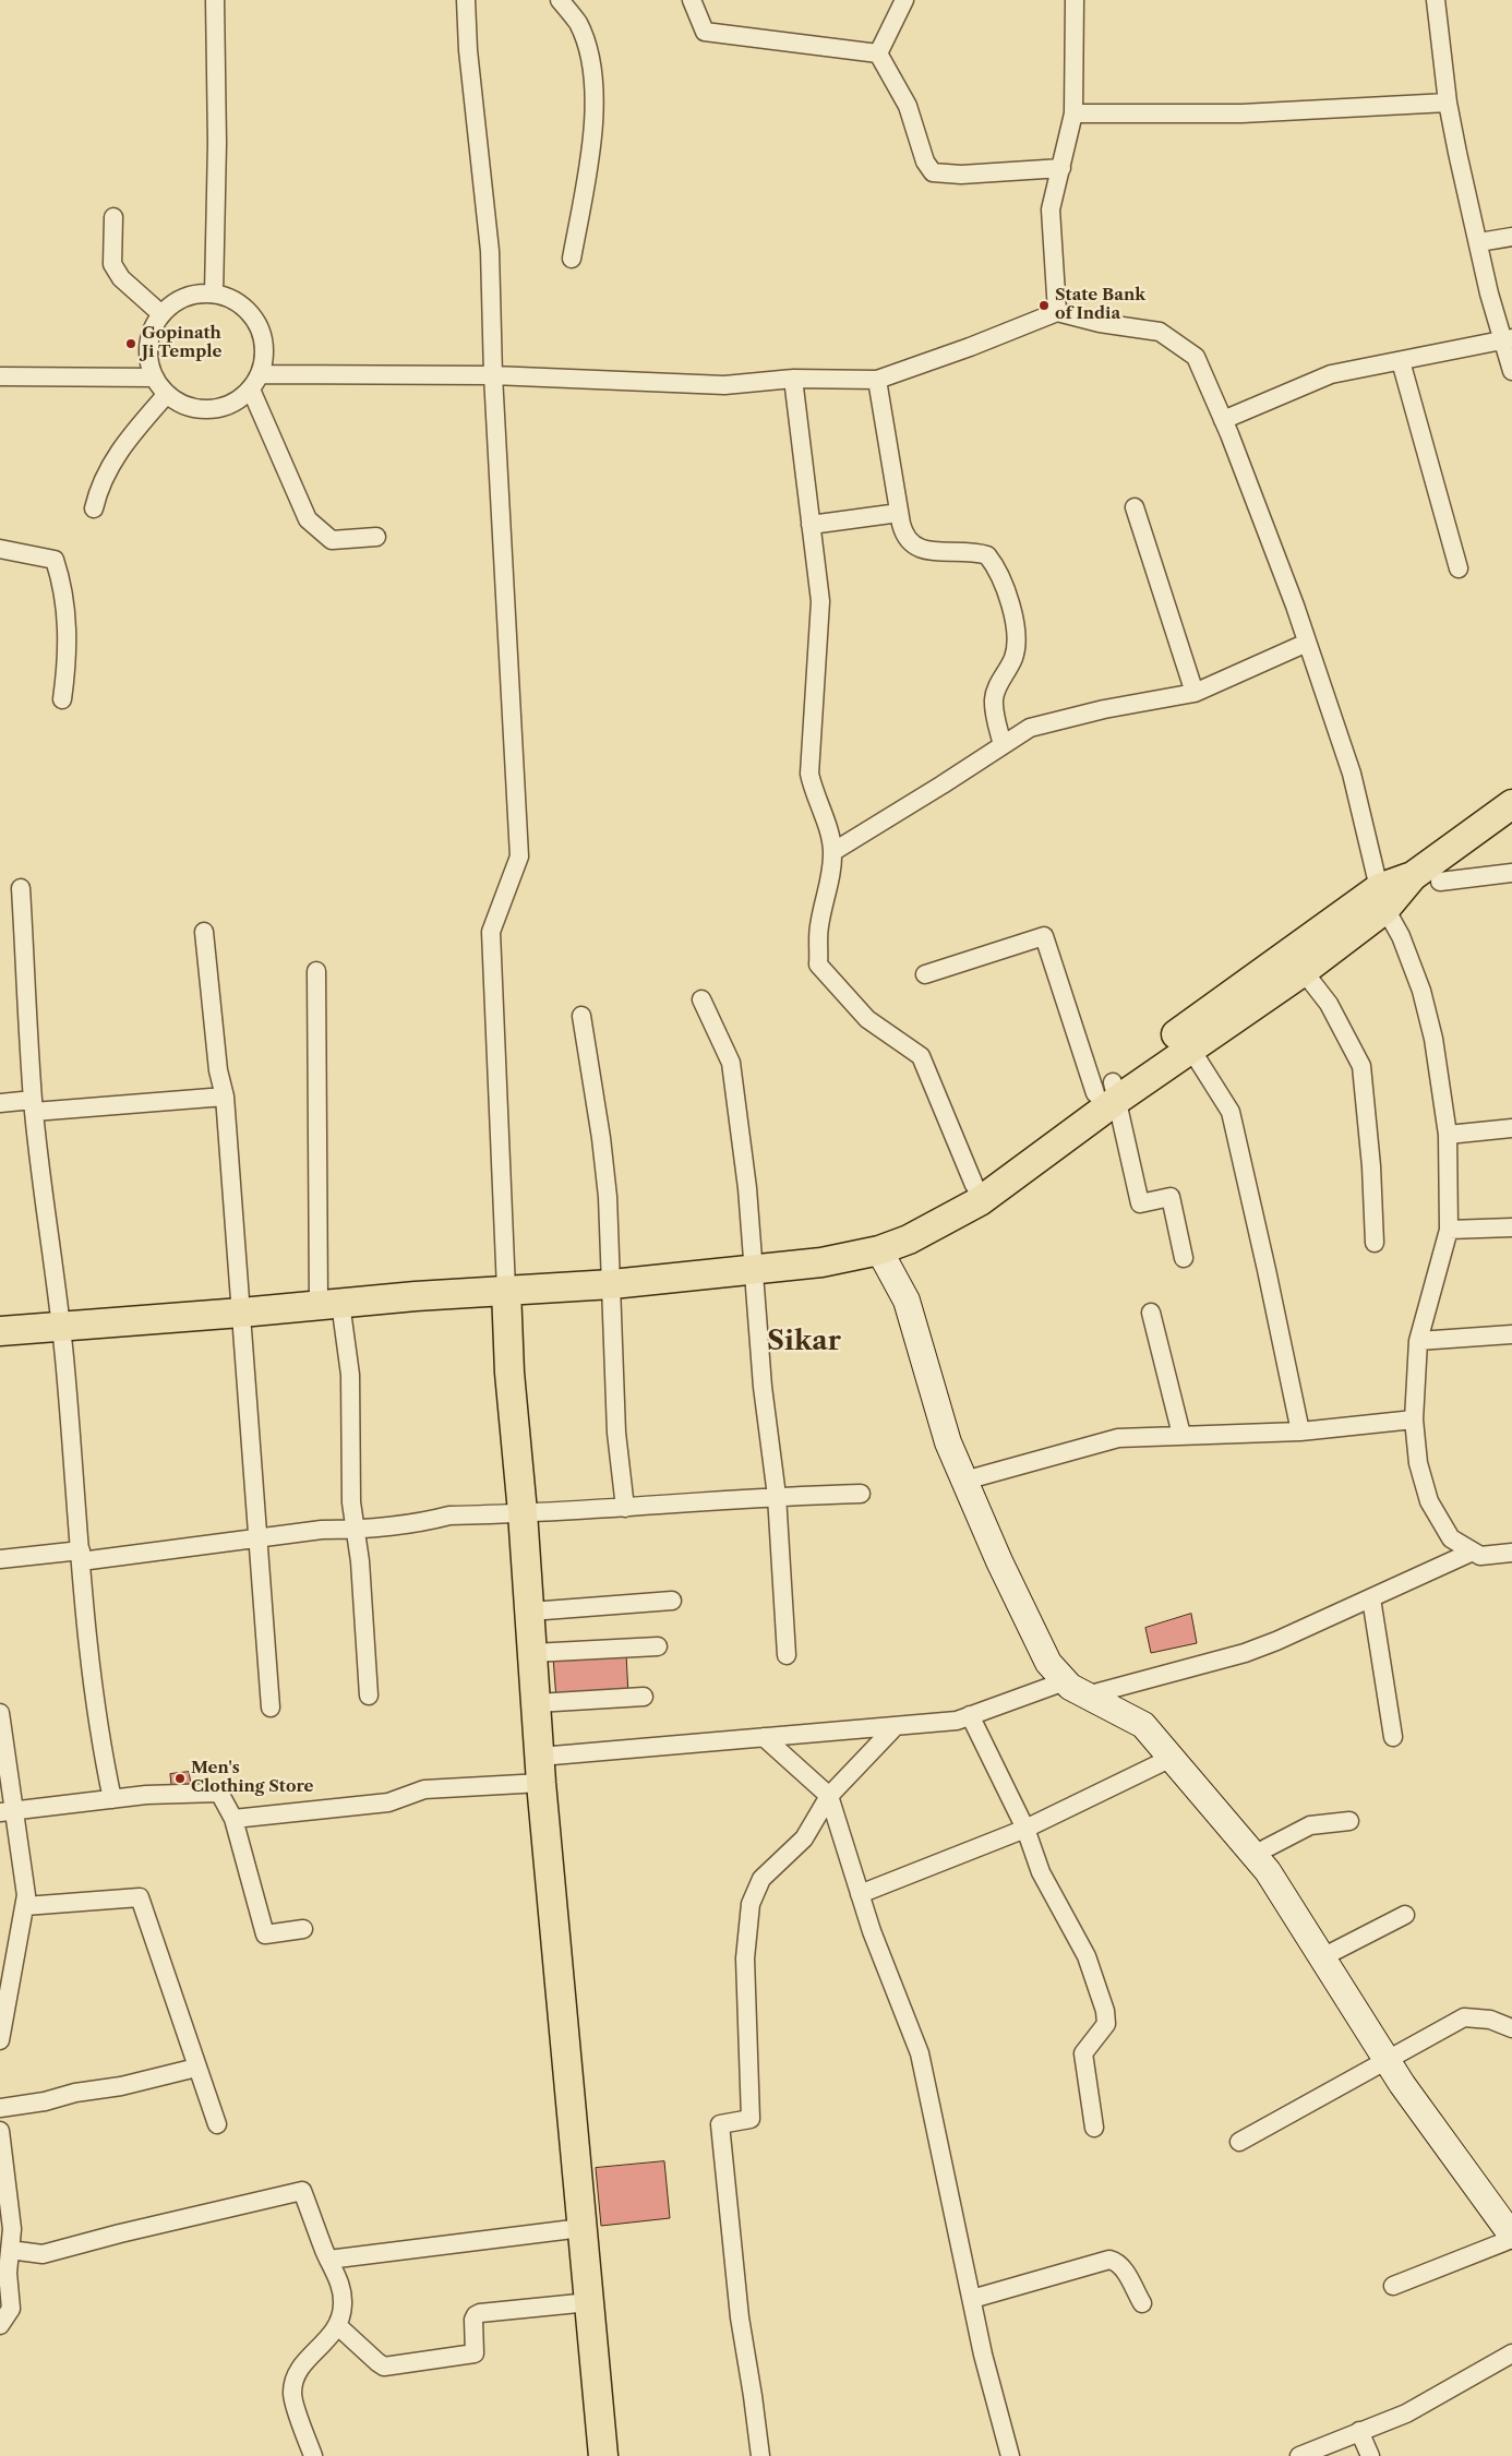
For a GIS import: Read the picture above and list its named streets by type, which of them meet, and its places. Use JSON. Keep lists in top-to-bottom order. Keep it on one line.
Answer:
{"districts":["Sikar"],"places":["State Bank of India","Gopinath Ji Temple","Men's Clothing Store"]}
